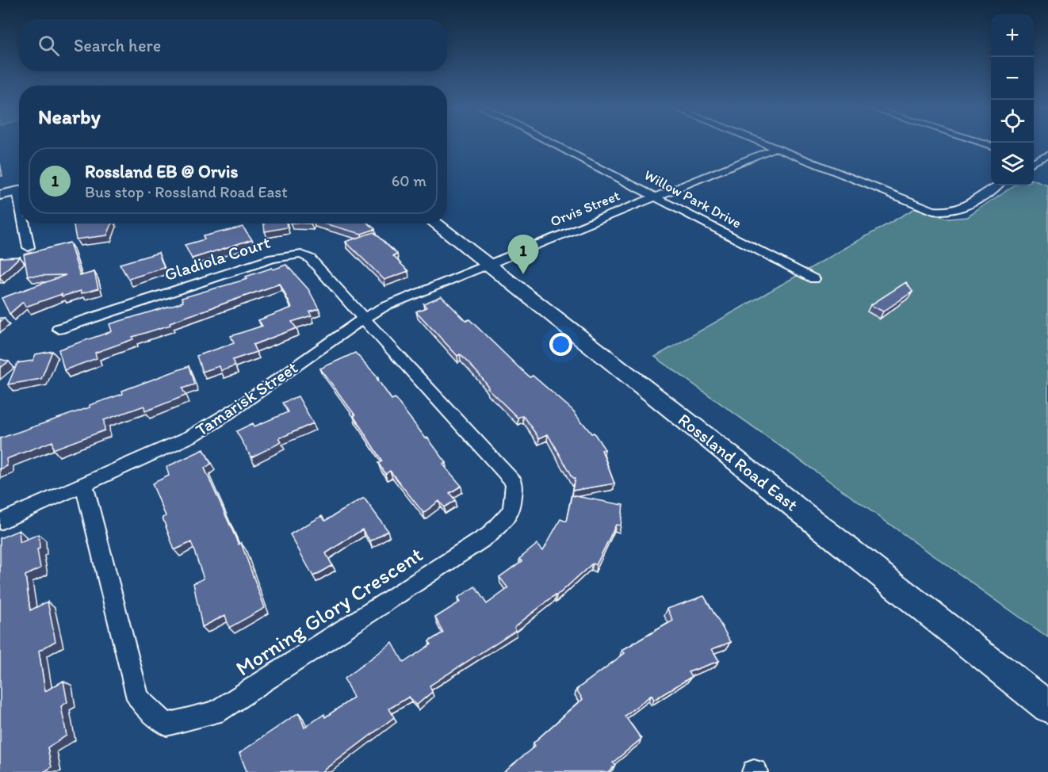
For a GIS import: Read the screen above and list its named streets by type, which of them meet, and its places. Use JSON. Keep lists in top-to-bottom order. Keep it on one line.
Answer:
{"streets":{"main road":["Rossland Road East"],"street":["Willow Park Drive","Orvis Street","Gladiola Court","Tamarisk Street","Morning Glory Crescent"]},"crossings":[["Willow Park Drive","Orvis Street"],["Orvis Street","Tamarisk Street"],["Orvis Street","Rossland Road East"],["Gladiola Court","Tamarisk Street"],["Gladiola Court","Morning Glory Crescent"],["Tamarisk Street","Rossland Road East"],["Tamarisk Street","Morning Glory Crescent"]],"page":{"map_buttons":["+","−"],"search":"Search here","heading":"Nearby","list":[{"mark":"1","name":"Rossland EB @ Orvis","note":"Bus stop · Rossland Road East","value":"60 m"}],"pins":"1"}}
